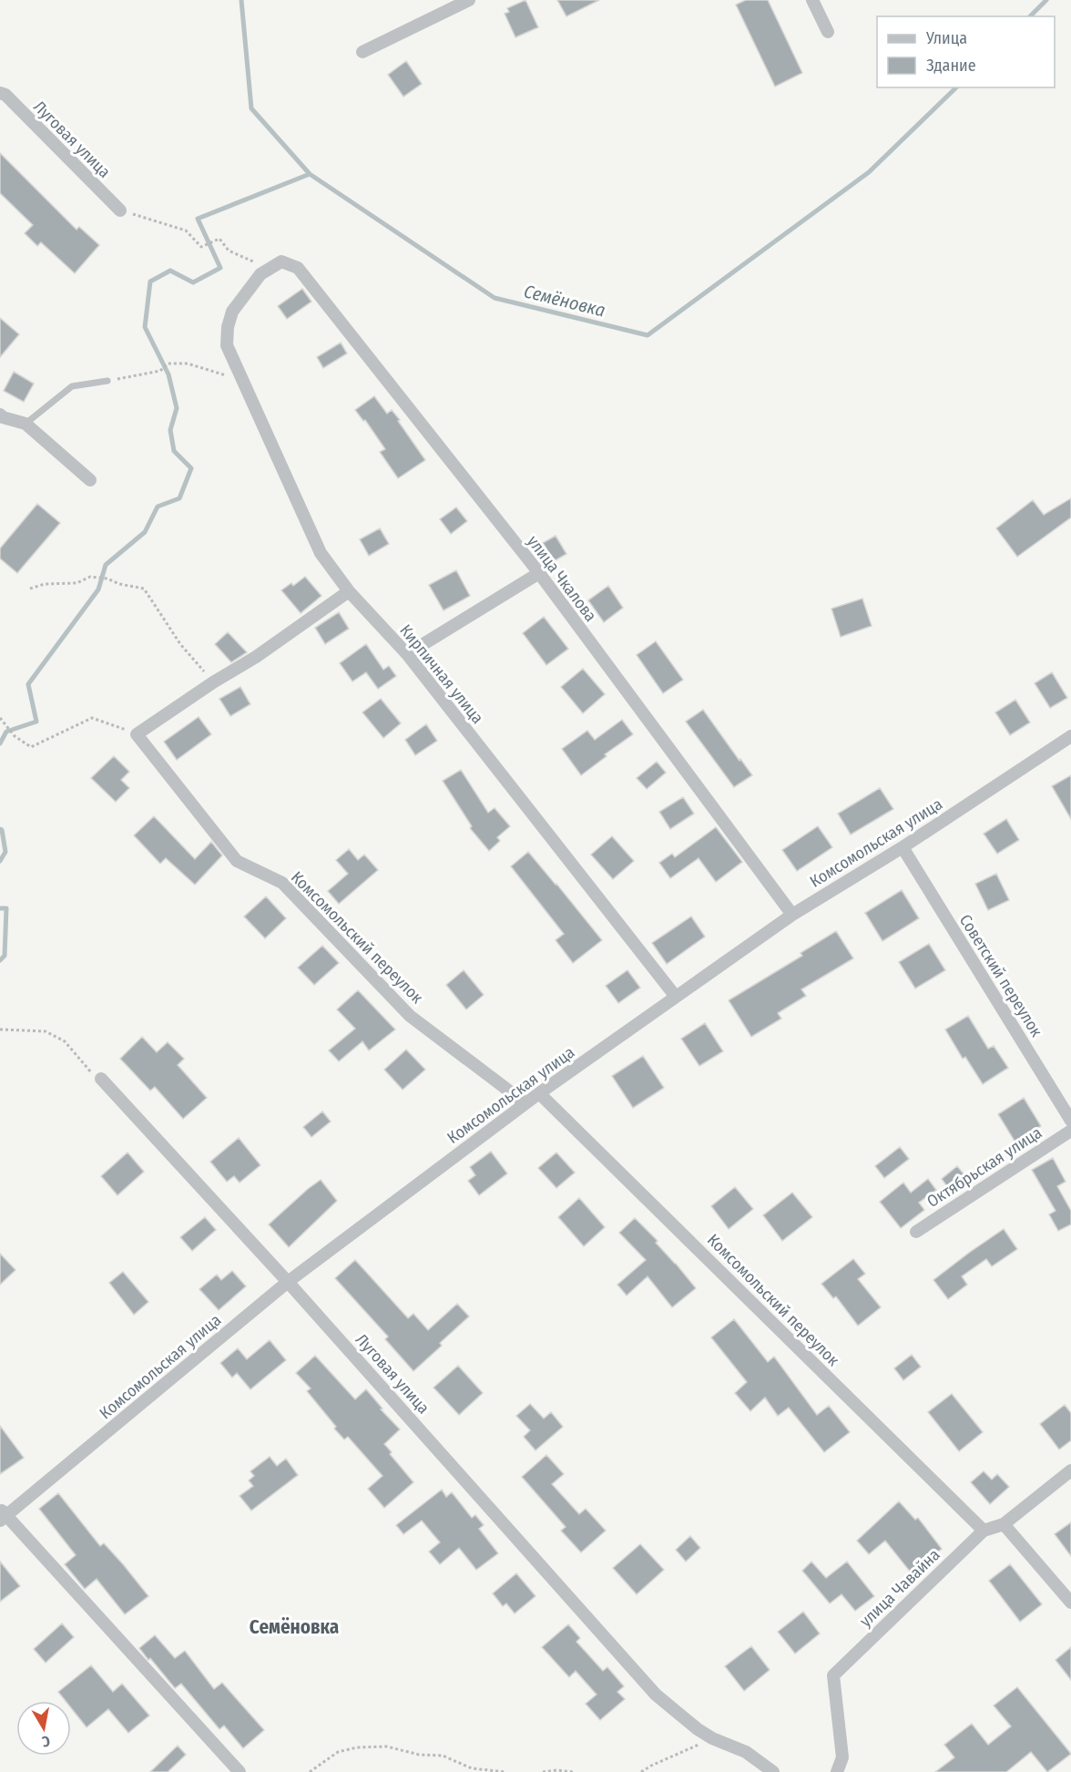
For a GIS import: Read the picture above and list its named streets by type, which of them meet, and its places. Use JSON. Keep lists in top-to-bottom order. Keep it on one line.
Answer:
{"streets":{"street":["Луговая улица","улица Чкалова","Кирпичная улица","Комсомольская улица","Комсомольский переулок","Советский переулок","Октябрьская улица","улица Чавайна"]},"crossings":[["Луговая улица","Комсомольская улица"],["улица Чкалова","Кирпичная улица"],["улица Чкалова","Комсомольская улица"],["Кирпичная улица","Комсомольская улица"],["Комсомольская улица","Комсомольский переулок"],["Комсомольская улица","Советский переулок"],["Комсомольский переулок","улица Чавайна"]],"districts":["Семёновка"],"water":["Семёновка"],"legend":["Улица","Здание"],"north":"bottom"}
